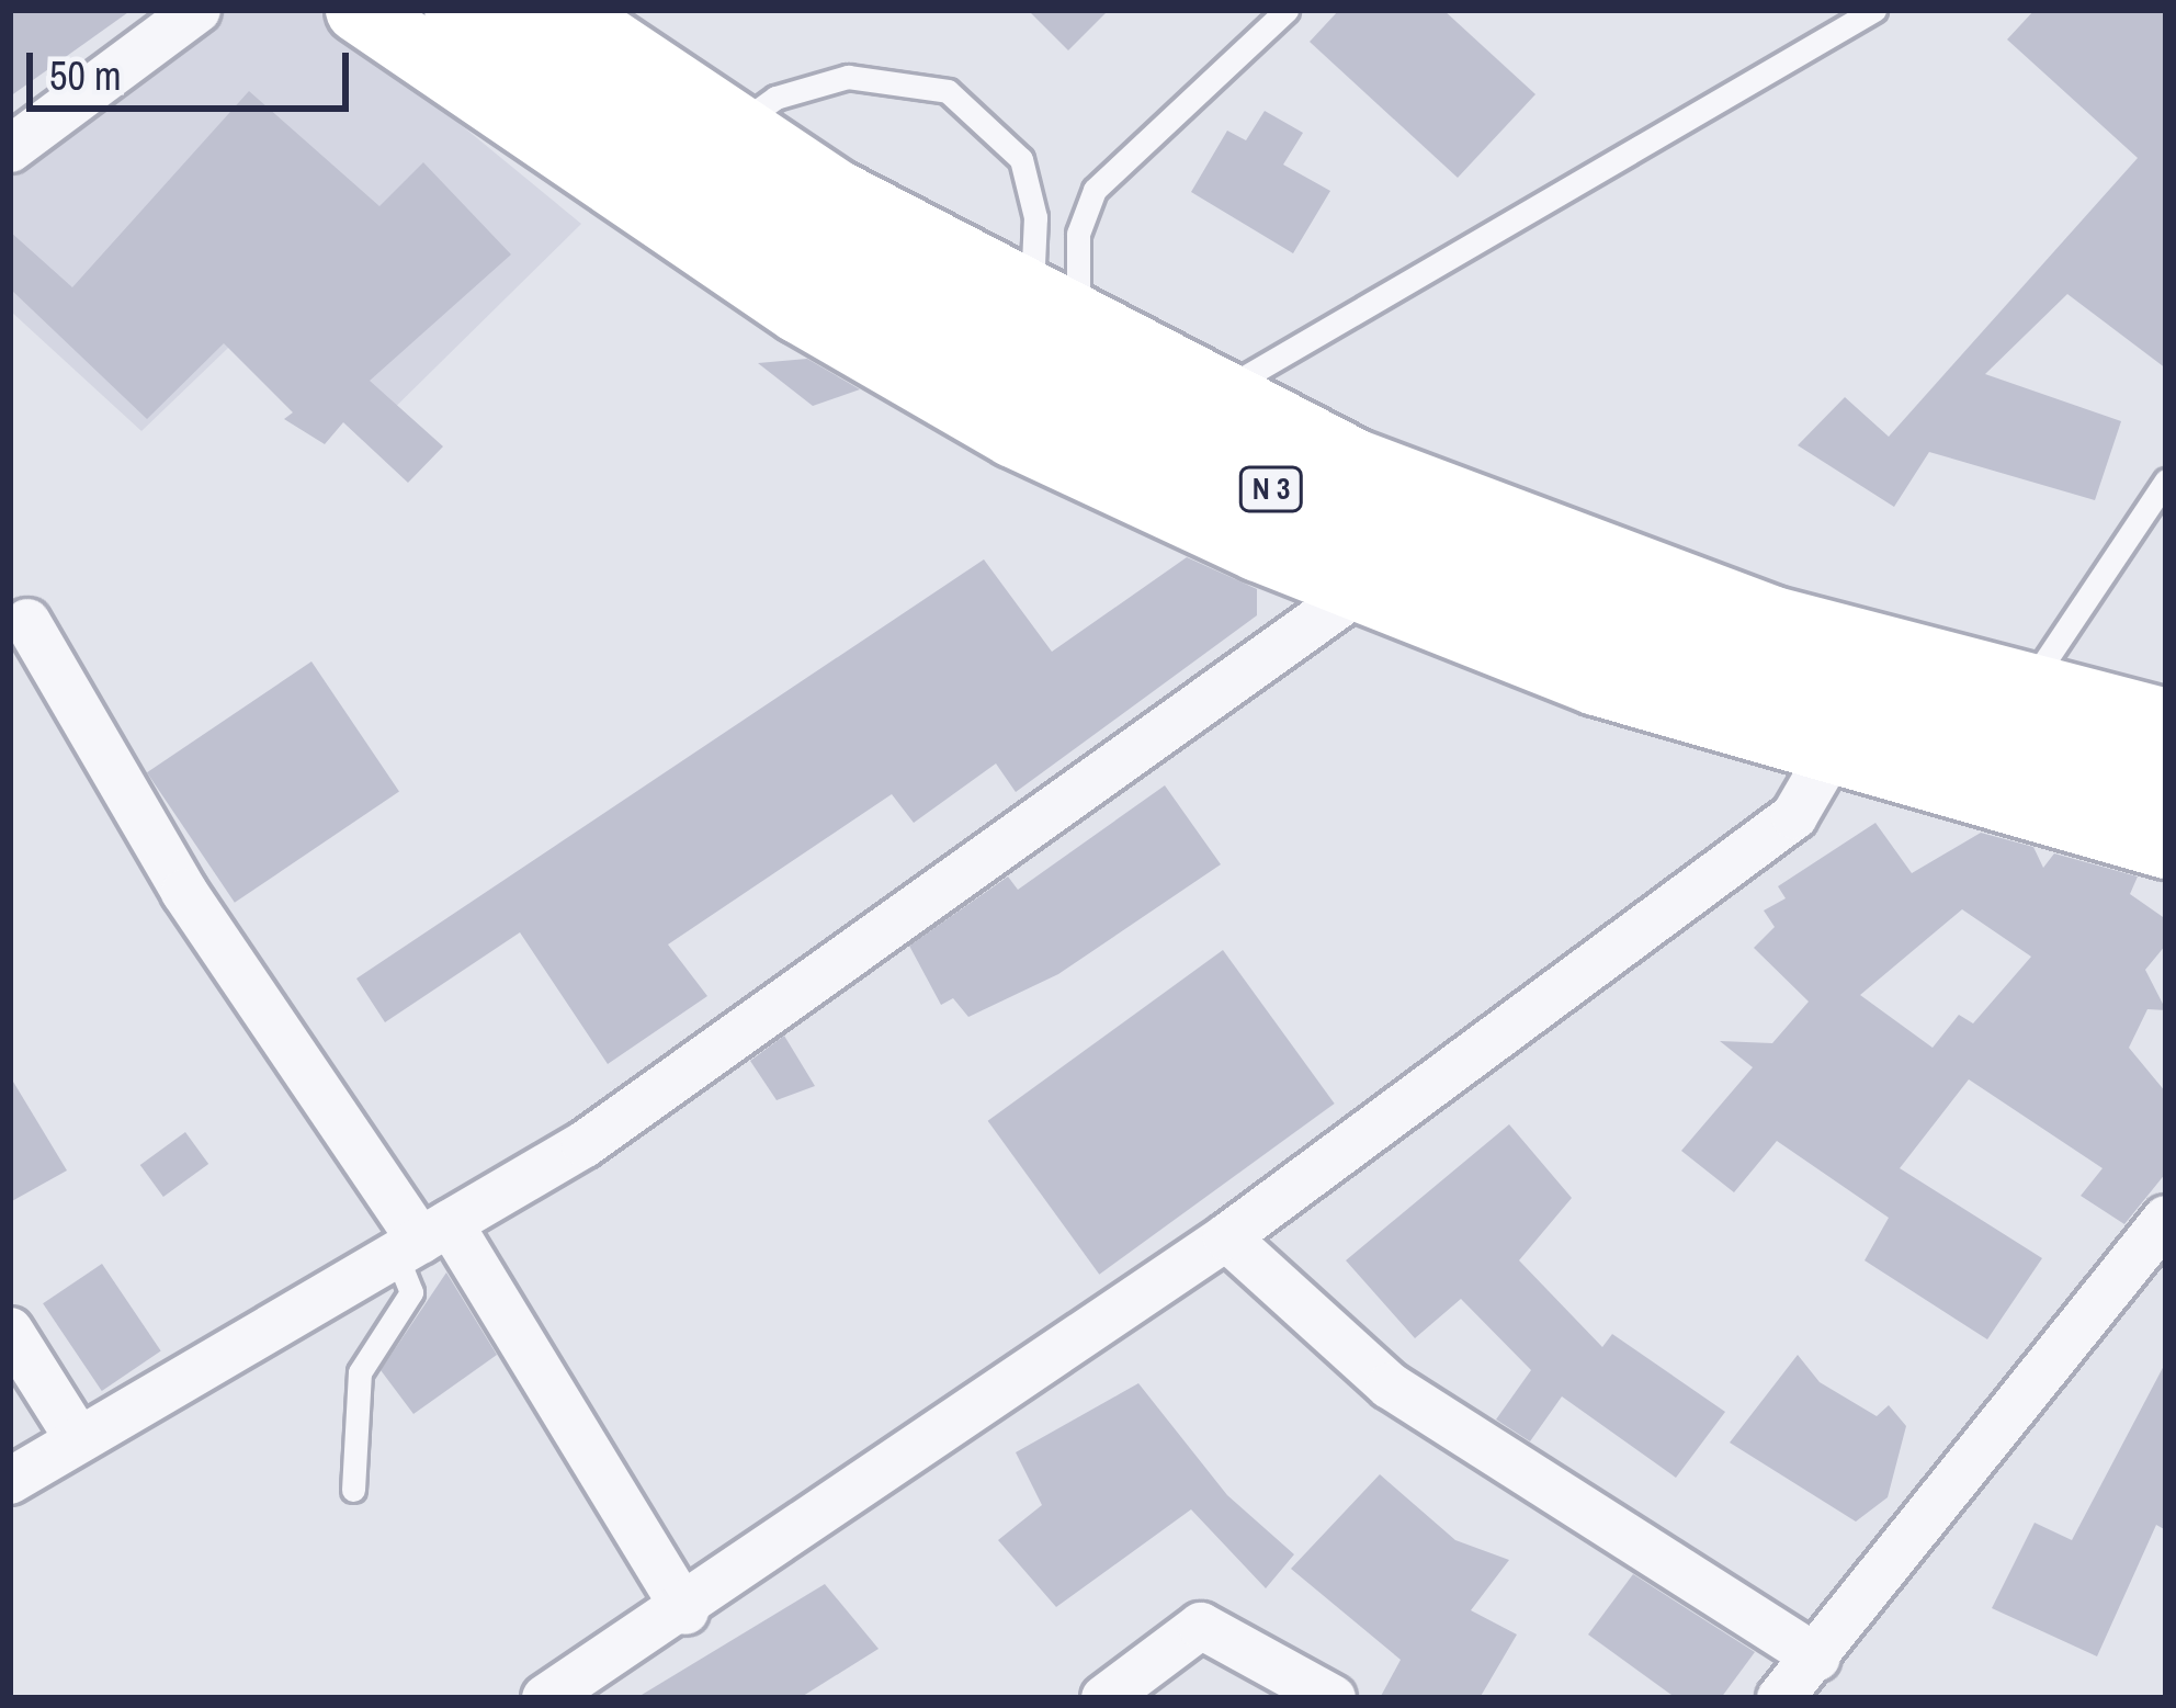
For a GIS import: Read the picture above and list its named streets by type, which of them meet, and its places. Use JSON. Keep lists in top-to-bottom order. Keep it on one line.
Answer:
{"streets":{"highway":["N 3"]},"scale_bar":"50 m"}
